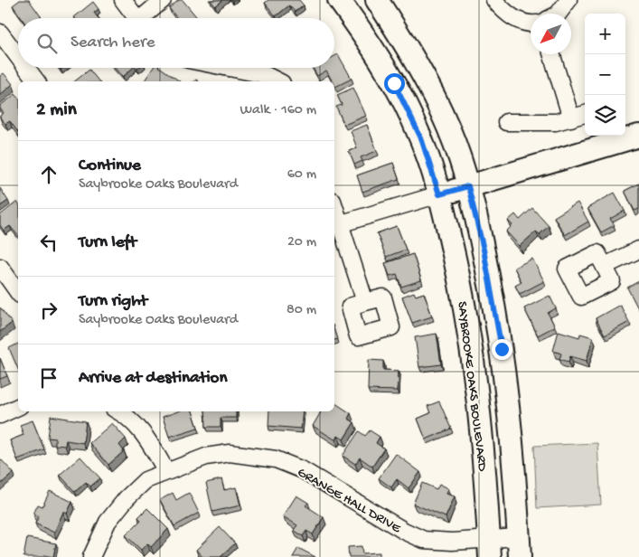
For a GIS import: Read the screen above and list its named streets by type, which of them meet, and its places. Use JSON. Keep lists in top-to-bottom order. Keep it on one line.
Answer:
{"streets":{"street":["SAYBROOKE OAKS BOULEVARD","GRANGE HALL DRIVE"]},"crossings":[["SAYBROOKE OAKS BOULEVARD","GRANGE HALL DRIVE"]],"north":"bottom left","page":{"map_buttons":["+","−"],"search":"Search here","heading":["2 min","Walk · 160 m"],"list":[["Continue","Saybrooke Oaks Boulevard","60 m"],["Turn left","20 m"],["Turn right","Saybrooke Oaks Boulevard","80 m"],"Arrive at destination"]}}
